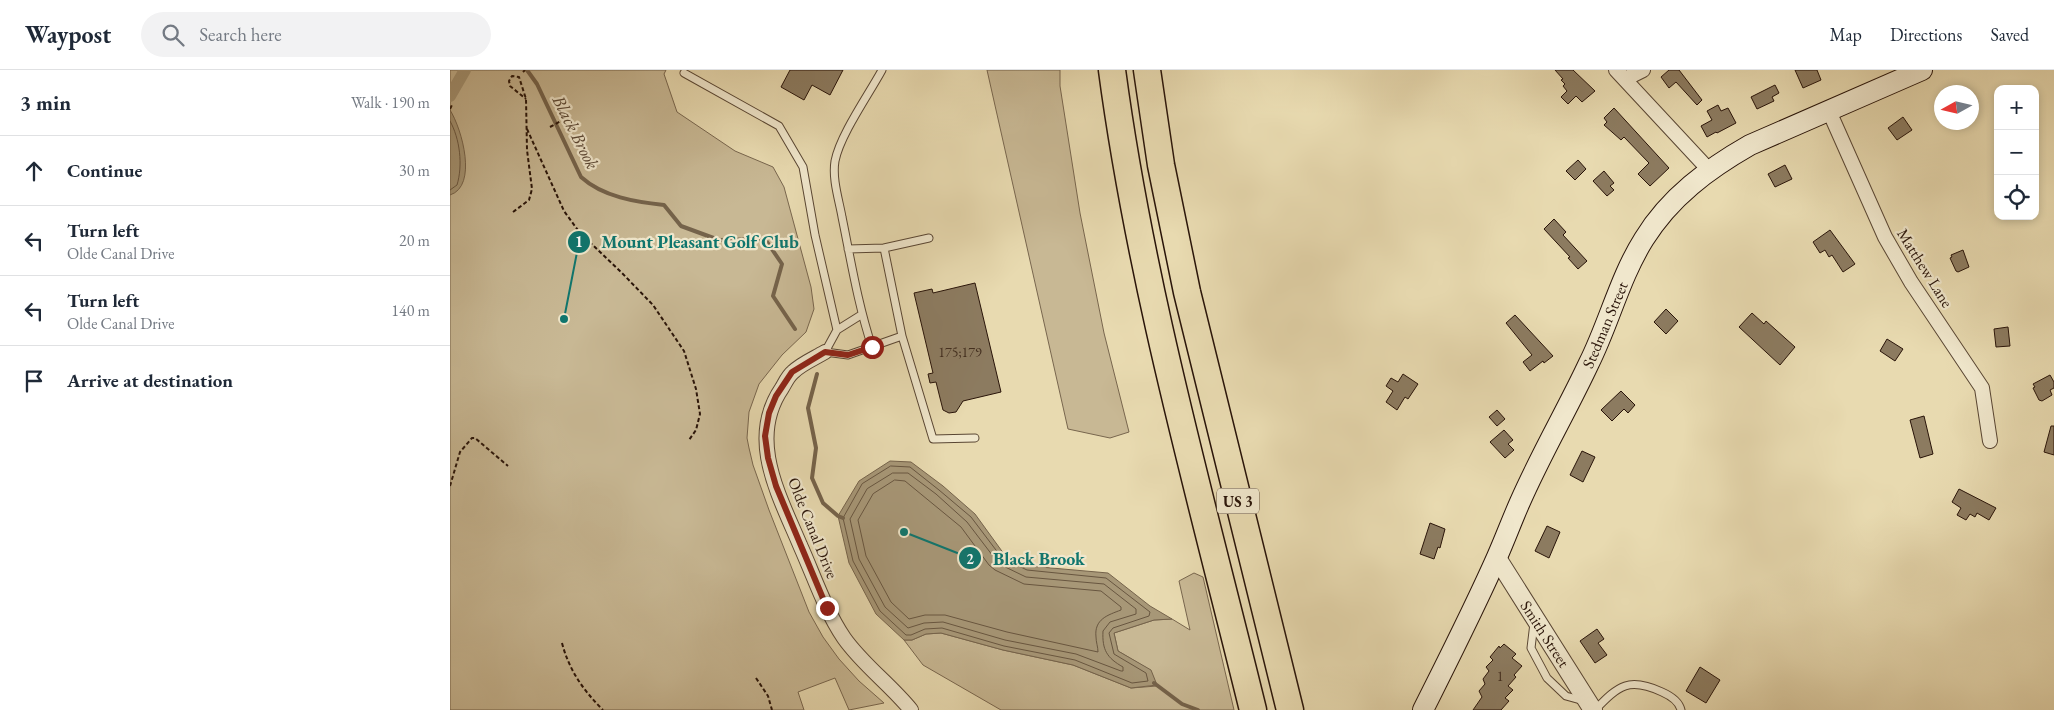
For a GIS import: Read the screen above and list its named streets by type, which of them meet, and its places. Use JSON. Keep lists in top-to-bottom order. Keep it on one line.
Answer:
{"streets":{"highway":["US 3"],"main road":["Stedman Street"],"street":["Matthew Lane","Olde Canal Drive","Smith Street"]},"crossings":[["Matthew Lane","Stedman Street"],["Stedman Street","Smith Street"]],"water":["Black Brook"],"places":["Mount Pleasant Golf Club","Black Brook"],"house_numbers":["175;179","1"],"north":"left","page":{"header":"Waypost","search":"Search here","nav":["Map","Directions","Saved"],"heading":["3 min","Walk · 190 m"],"map_buttons":["+","−"],"list":[["Continue","30 m"],["Turn left","Olde Canal Drive","20 m"],["Turn left","Olde Canal Drive","140 m"],"Arrive at destination"]}}
